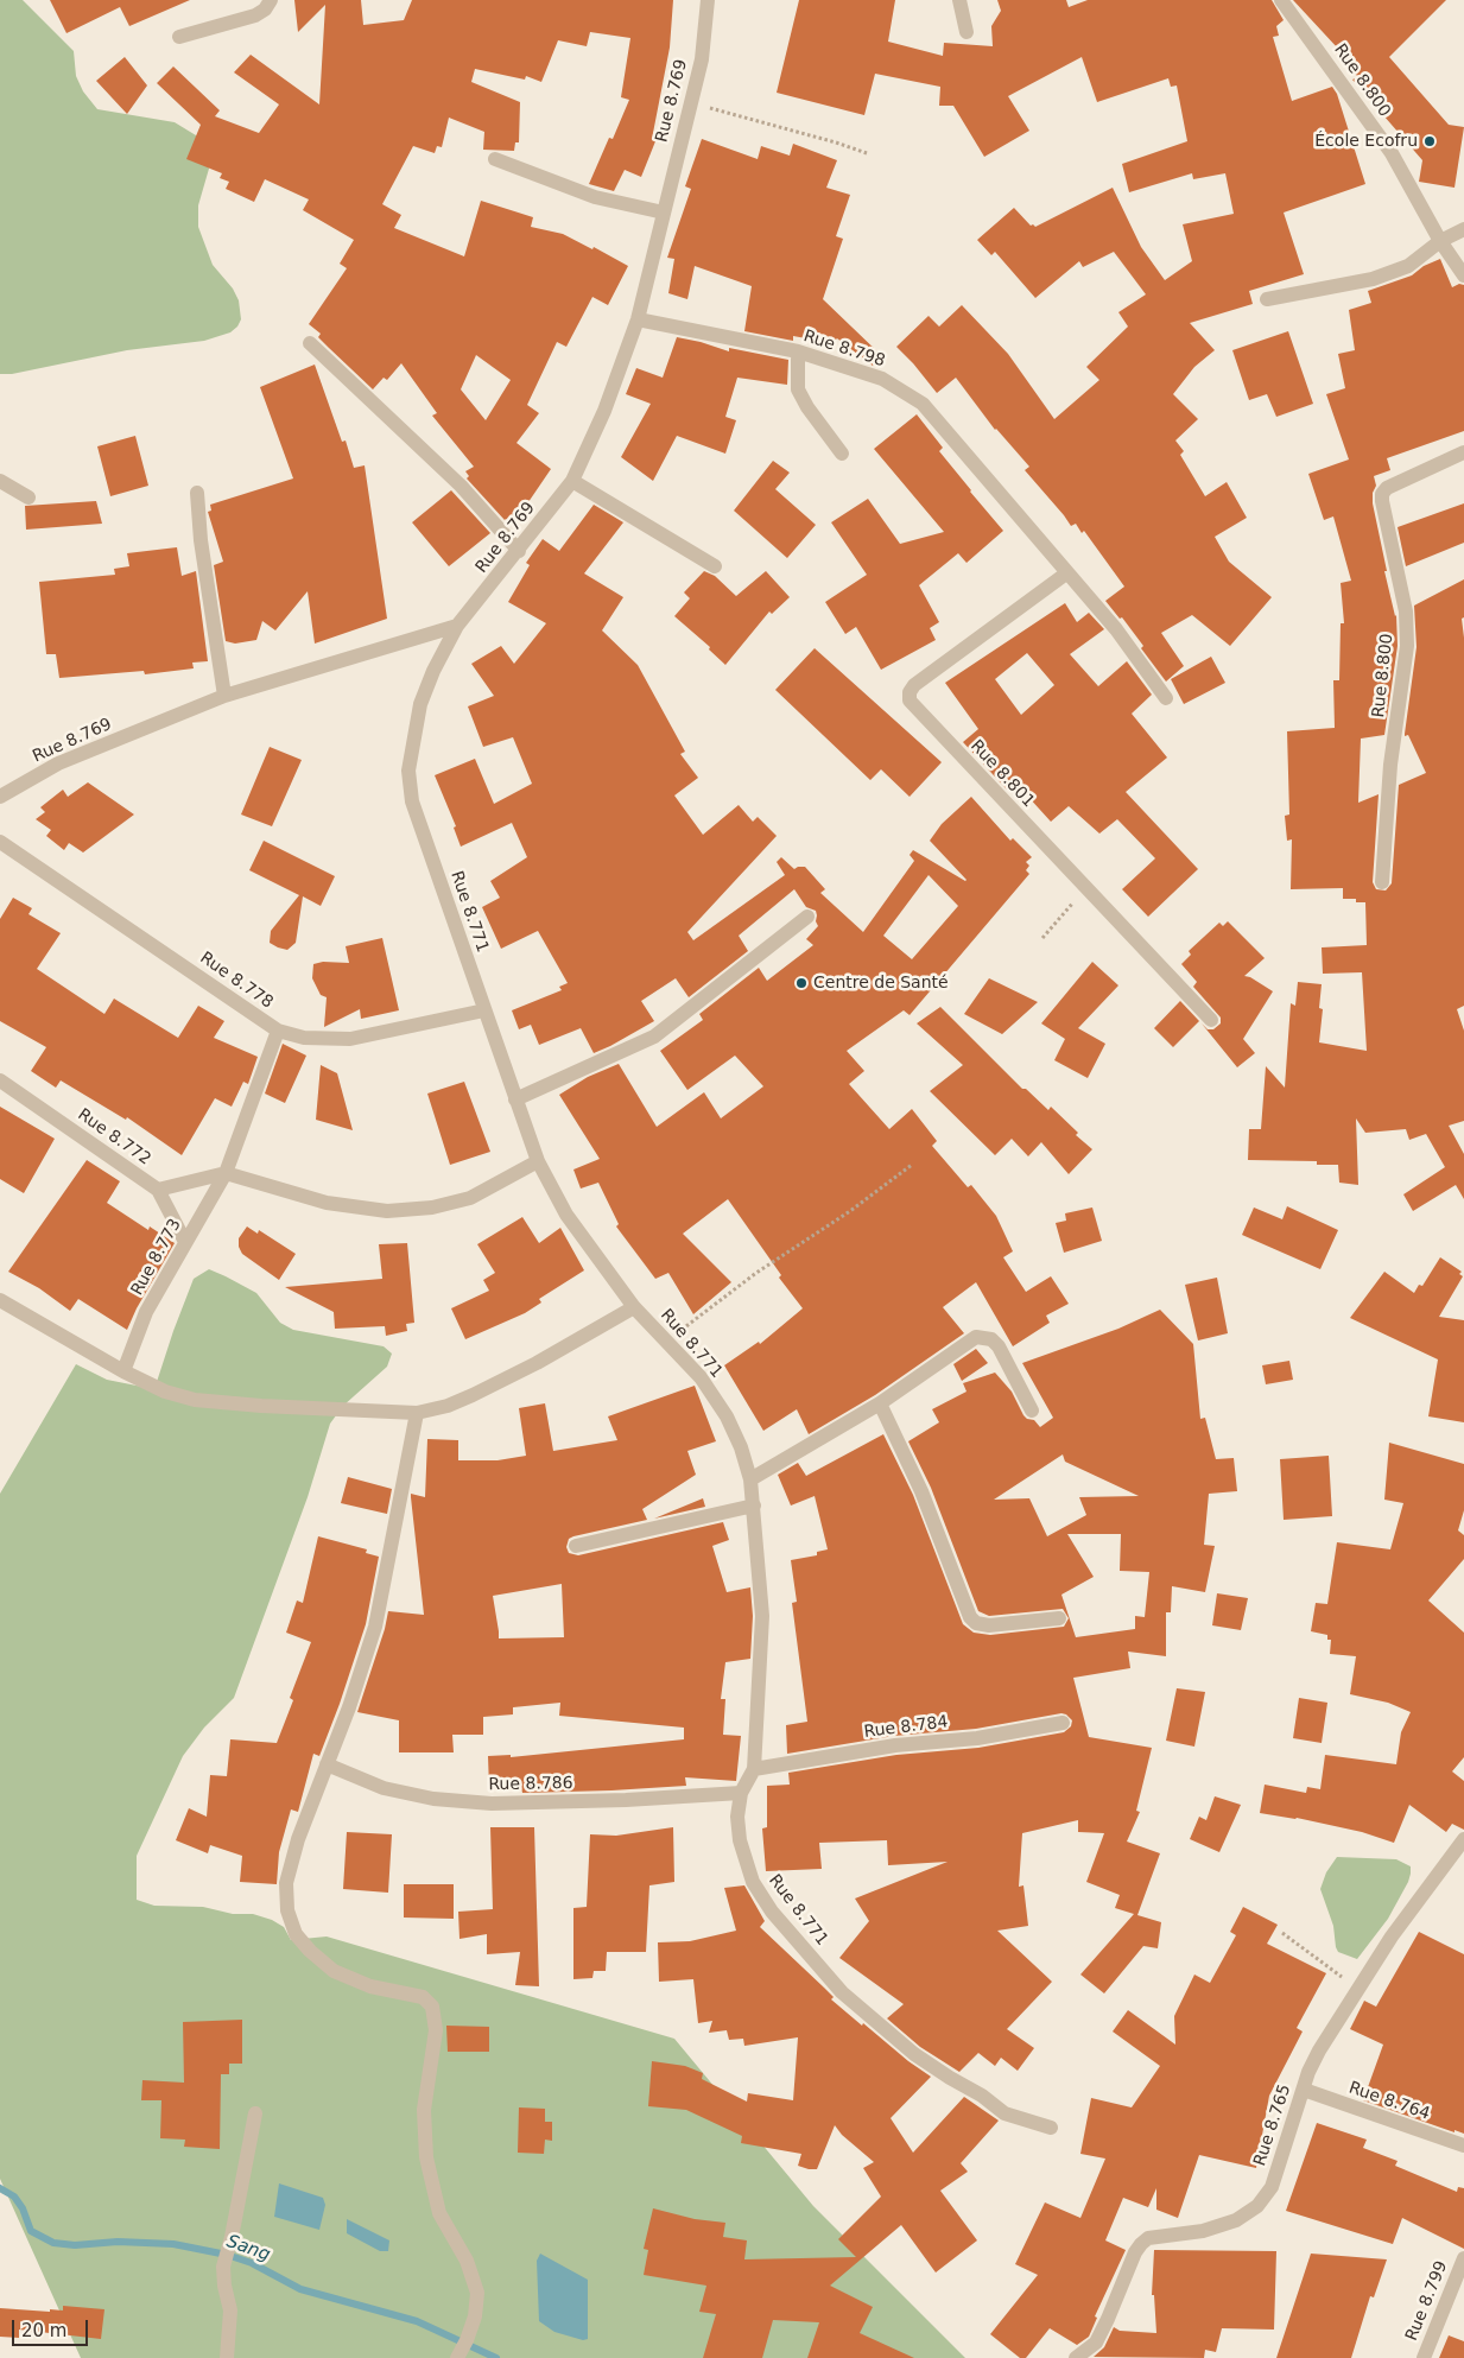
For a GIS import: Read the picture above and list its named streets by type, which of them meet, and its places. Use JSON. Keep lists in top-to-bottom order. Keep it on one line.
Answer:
{"streets":{"street":["Rue 8.800","Rue 8.769","Rue 8.798","Rue 8.801","Rue 8.771","Rue 8.778","Rue 8.772","Rue 8.773","Rue 8.784","Rue 8.786","Rue 8.764","Rue 8.765","Rue 8.799"]},"crossings":[["Rue 8.769","Rue 8.798"],["Rue 8.769","Rue 8.771"],["Rue 8.798","Rue 8.801"],["Rue 8.771","Rue 8.778"],["Rue 8.771","Rue 8.784"],["Rue 8.771","Rue 8.786"],["Rue 8.778","Rue 8.773"],["Rue 8.772","Rue 8.773"],["Rue 8.764","Rue 8.765"]],"water":["Sang"],"places":["École Ecofru","Centre de Santé"],"scale_bar":"20 m"}
